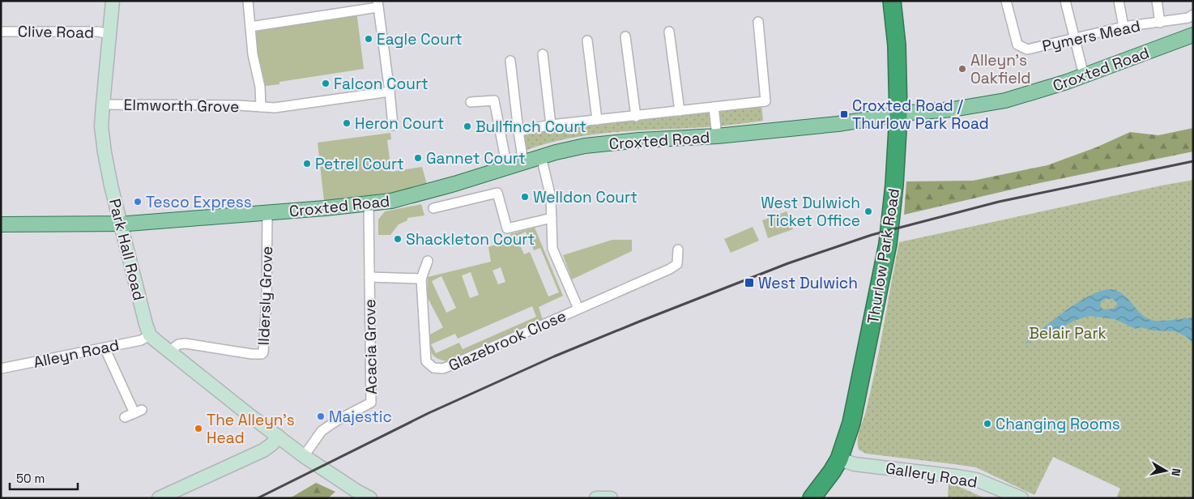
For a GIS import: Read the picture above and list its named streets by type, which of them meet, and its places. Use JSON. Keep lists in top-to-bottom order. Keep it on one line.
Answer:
{"streets":{"highway":["Thurlow Park Road"],"main road":["Croxted Road"],"street":["Clive Road","Pymers Mead","Elmworth Grove","Park Hall Road","Ildersly Grove","Glazebrook Close","Acacia Grove","Alleyn Road","Gallery Road"]},"crossings":[["Clive Road","Park Hall Road"],["Croxted Road","Park Hall Road"],["Croxted Road","Thurlow Park Road"],["Croxted Road","Ildersly Grove"],["Croxted Road","Glazebrook Close"],["Croxted Road","Acacia Grove"],["Elmworth Grove","Park Hall Road"],["Park Hall Road","Alleyn Road"],["Thurlow Park Road","Gallery Road"]],"parks":["Belair Park"],"places":{"other":["Eagle Court","Alleyn's Oakfield","Falcon Court","Heron Court","Bullfinch Court","Gannet Court","Petrel Court","Welldon Court","Tesco Express","West Dulwich Ticket Office","Shackleton Court","Majestic","Changing Rooms","The Alleyn's Head"],"transit":["Croxted Road / Thurlow Park Road","West Dulwich"]},"scale_bar":"50 m","north":"right"}
